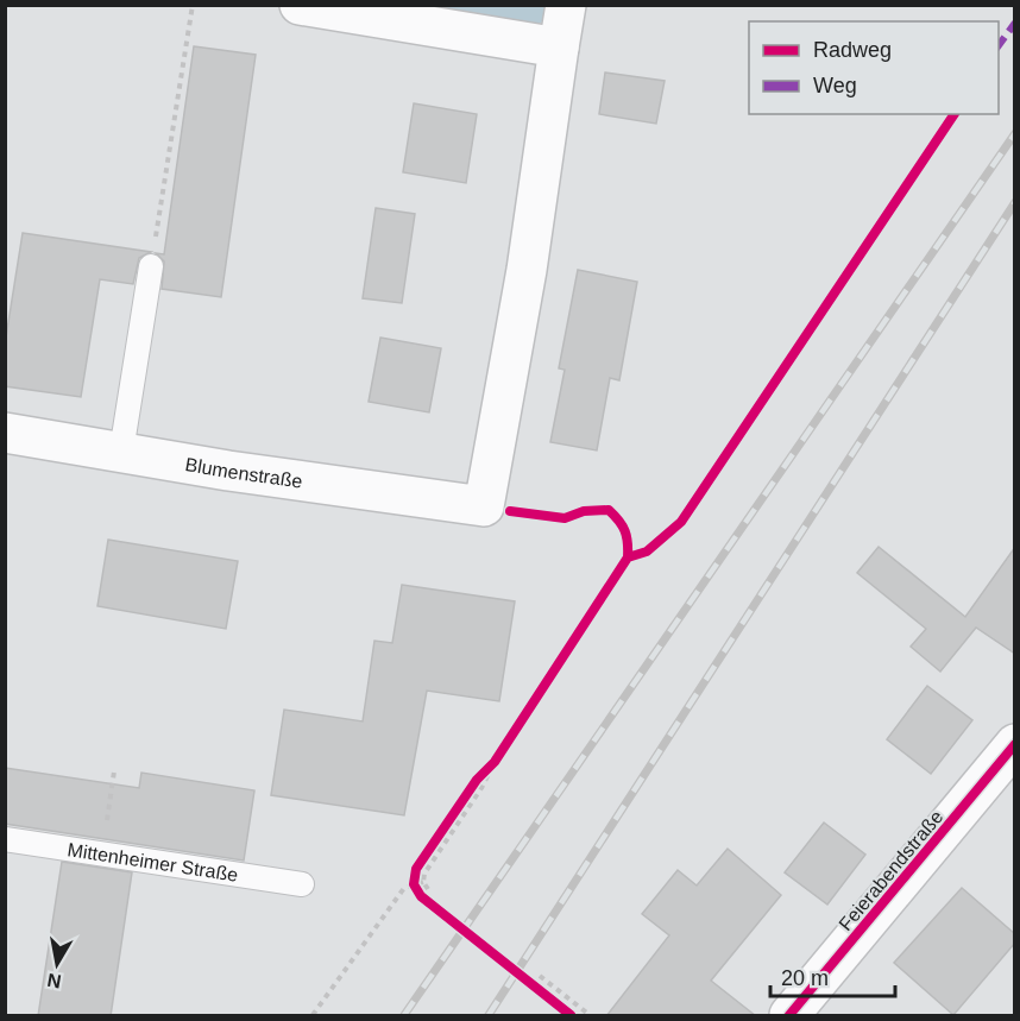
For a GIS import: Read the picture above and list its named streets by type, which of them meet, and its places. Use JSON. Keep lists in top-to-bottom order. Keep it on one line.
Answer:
{"streets":{"street":["Blumenstraße","Feierabendstraße"],"lane":["Mittenheimer Straße"]},"legend":["Radweg","Weg"],"scale_bar":"20 m","north":"bottom"}
